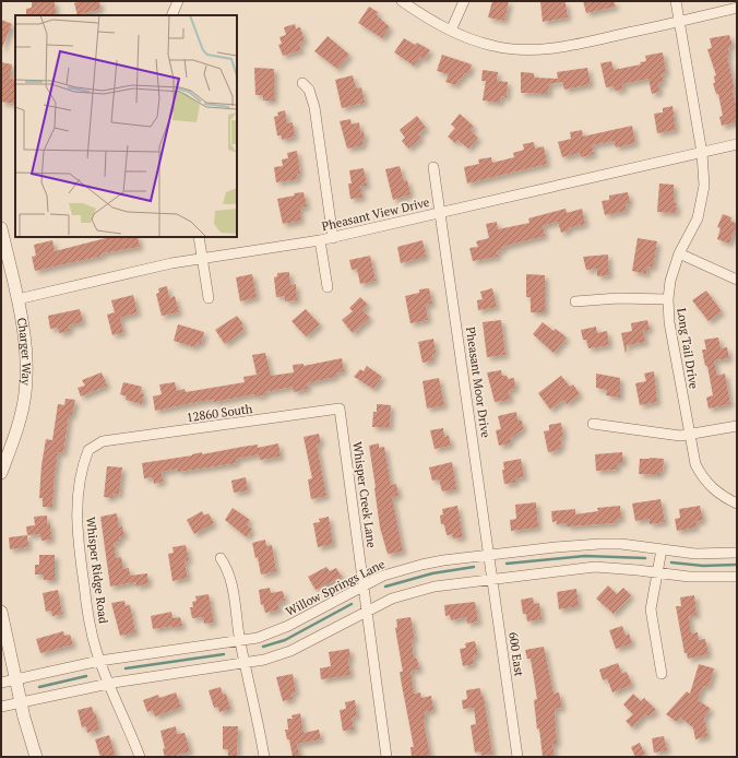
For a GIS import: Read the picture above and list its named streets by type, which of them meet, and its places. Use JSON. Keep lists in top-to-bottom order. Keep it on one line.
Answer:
{"streets":{"street":["Pheasant View Drive","Long Tail Drive","Charger Way","Pheasant Moor Drive","12860 South","Whisper Creek Lane","Whisper Ridge Road","Willow Springs Lane","600 East"]},"crossings":[["Pheasant View Drive","Long Tail Drive"],["Pheasant View Drive","Charger Way"],["Pheasant View Drive","Pheasant Moor Drive"],["Pheasant Moor Drive","Willow Springs Lane"],["Pheasant Moor Drive","600 East"],["12860 South","Whisper Creek Lane"],["12860 South","Whisper Ridge Road"],["Whisper Creek Lane","Willow Springs Lane"],["Whisper Ridge Road","Willow Springs Lane"],["Willow Springs Lane","600 East"]]}
